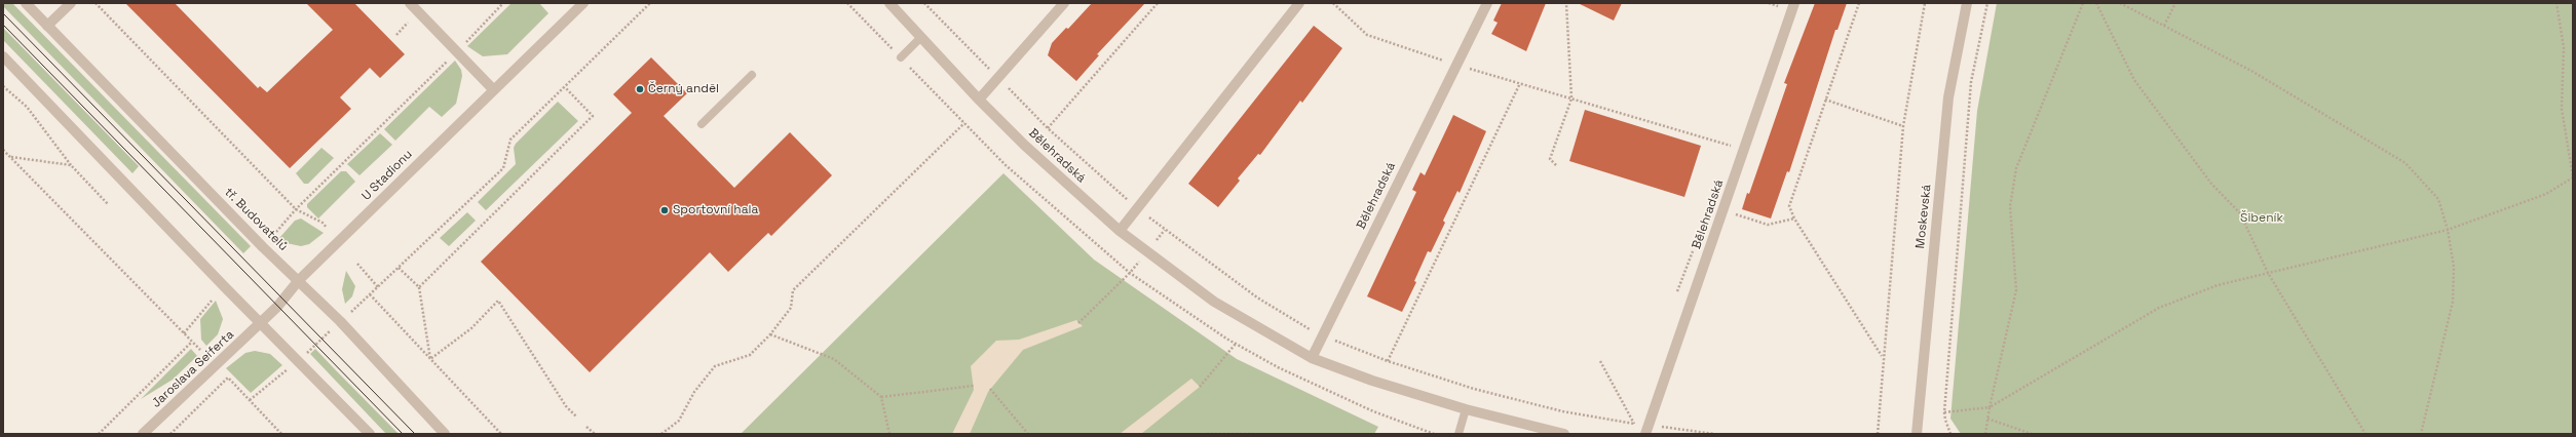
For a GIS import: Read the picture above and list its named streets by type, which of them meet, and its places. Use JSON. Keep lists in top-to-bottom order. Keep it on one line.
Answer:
{"streets":{"street":["Bělehradská","U Stadionu","Moskevská","tř. Budovatelů","Jaroslava Seiferta"]},"crossings":[["U Stadionu","tř. Budovatelů"],["U Stadionu","Jaroslava Seiferta"]],"parks":["Šibeník"],"places":["Černý anděl","Sportovní hala"]}
